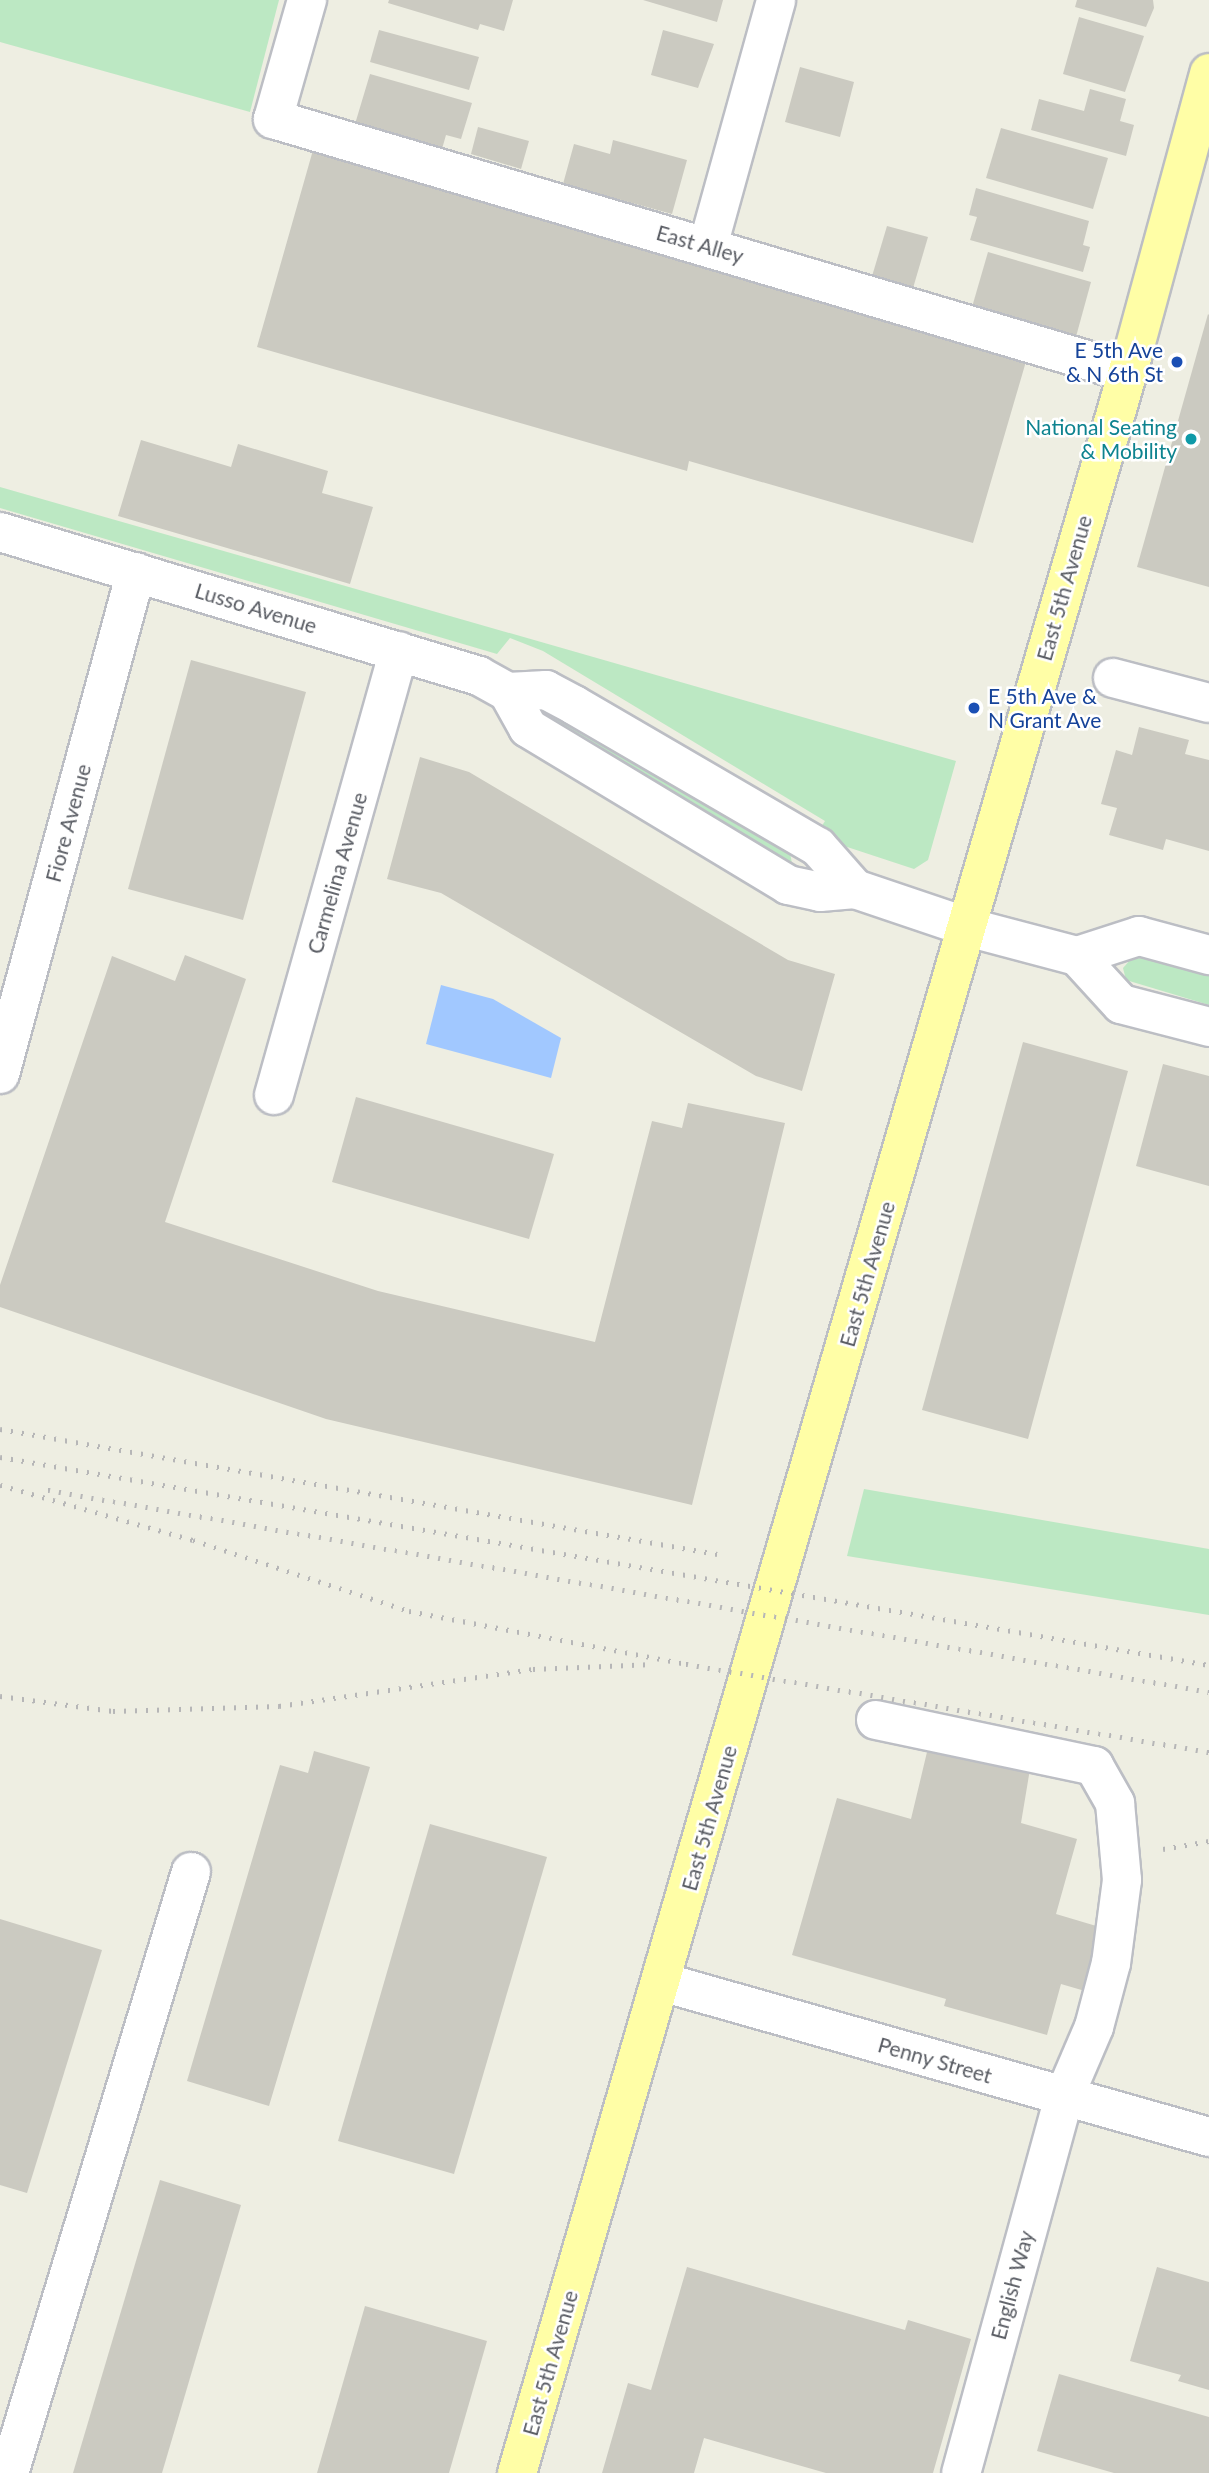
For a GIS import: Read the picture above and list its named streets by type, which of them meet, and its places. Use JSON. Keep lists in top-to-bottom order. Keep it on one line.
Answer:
{"streets":{"main road":["East 5th Avenue"],"street":["East Alley","Lusso Avenue","Fiore Avenue","Carmelina Avenue","Penny Street","English Way"]},"crossings":[["East Alley","East 5th Avenue"],["East 5th Avenue","Lusso Avenue"],["East 5th Avenue","Penny Street"],["Lusso Avenue","Fiore Avenue"],["Lusso Avenue","Carmelina Avenue"],["Penny Street","English Way"]],"places":["E 5th Ave & N 6th St","National Seating & Mobility","E 5th Ave & N Grant Ave"]}
